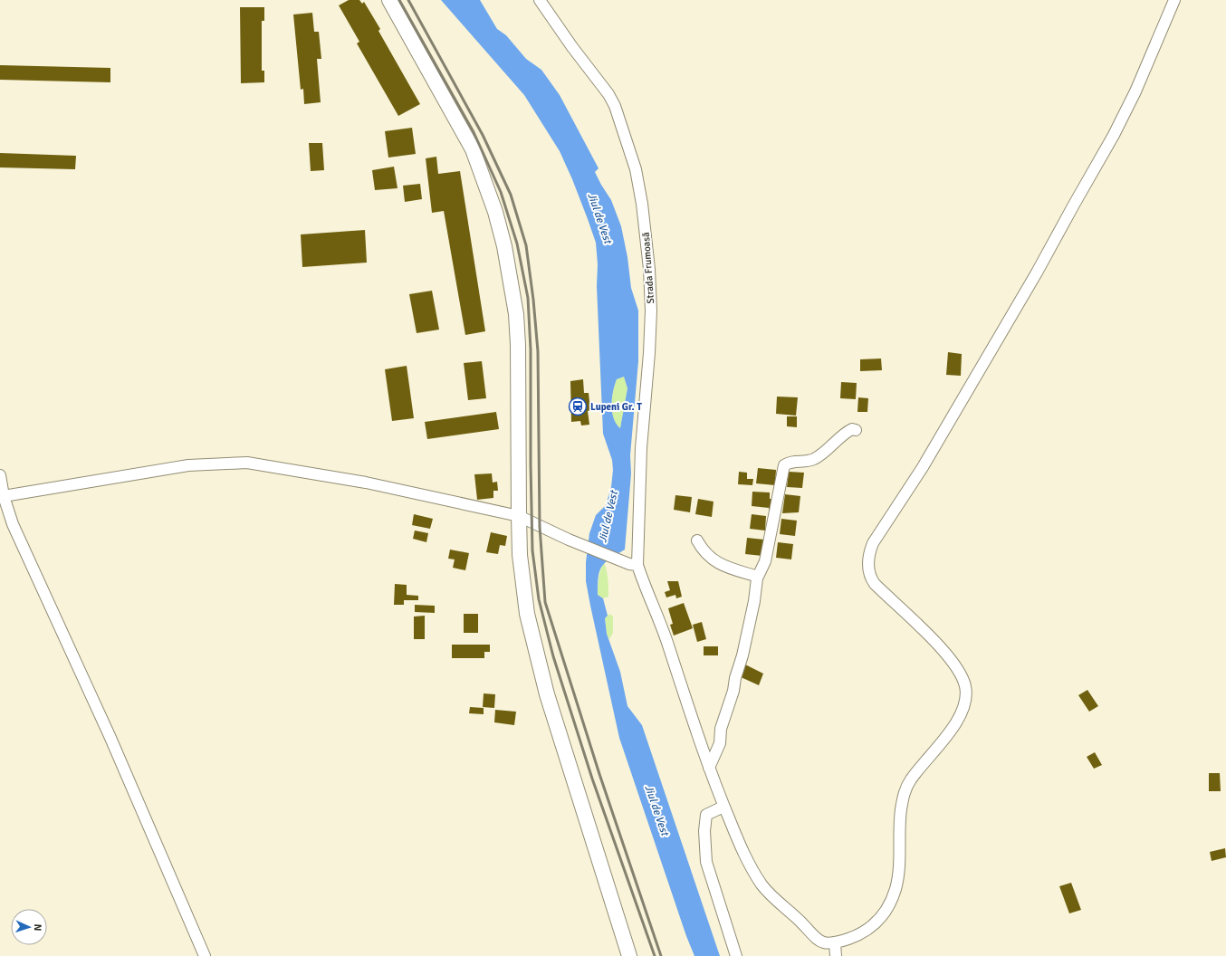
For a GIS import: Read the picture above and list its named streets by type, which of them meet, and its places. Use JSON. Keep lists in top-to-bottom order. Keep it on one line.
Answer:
{"streets":{"street":["Strada Frumoasă"]},"water":["Jiul de Vest"],"places":{"station":["Lupeni Gr. T"]},"north":"right"}
